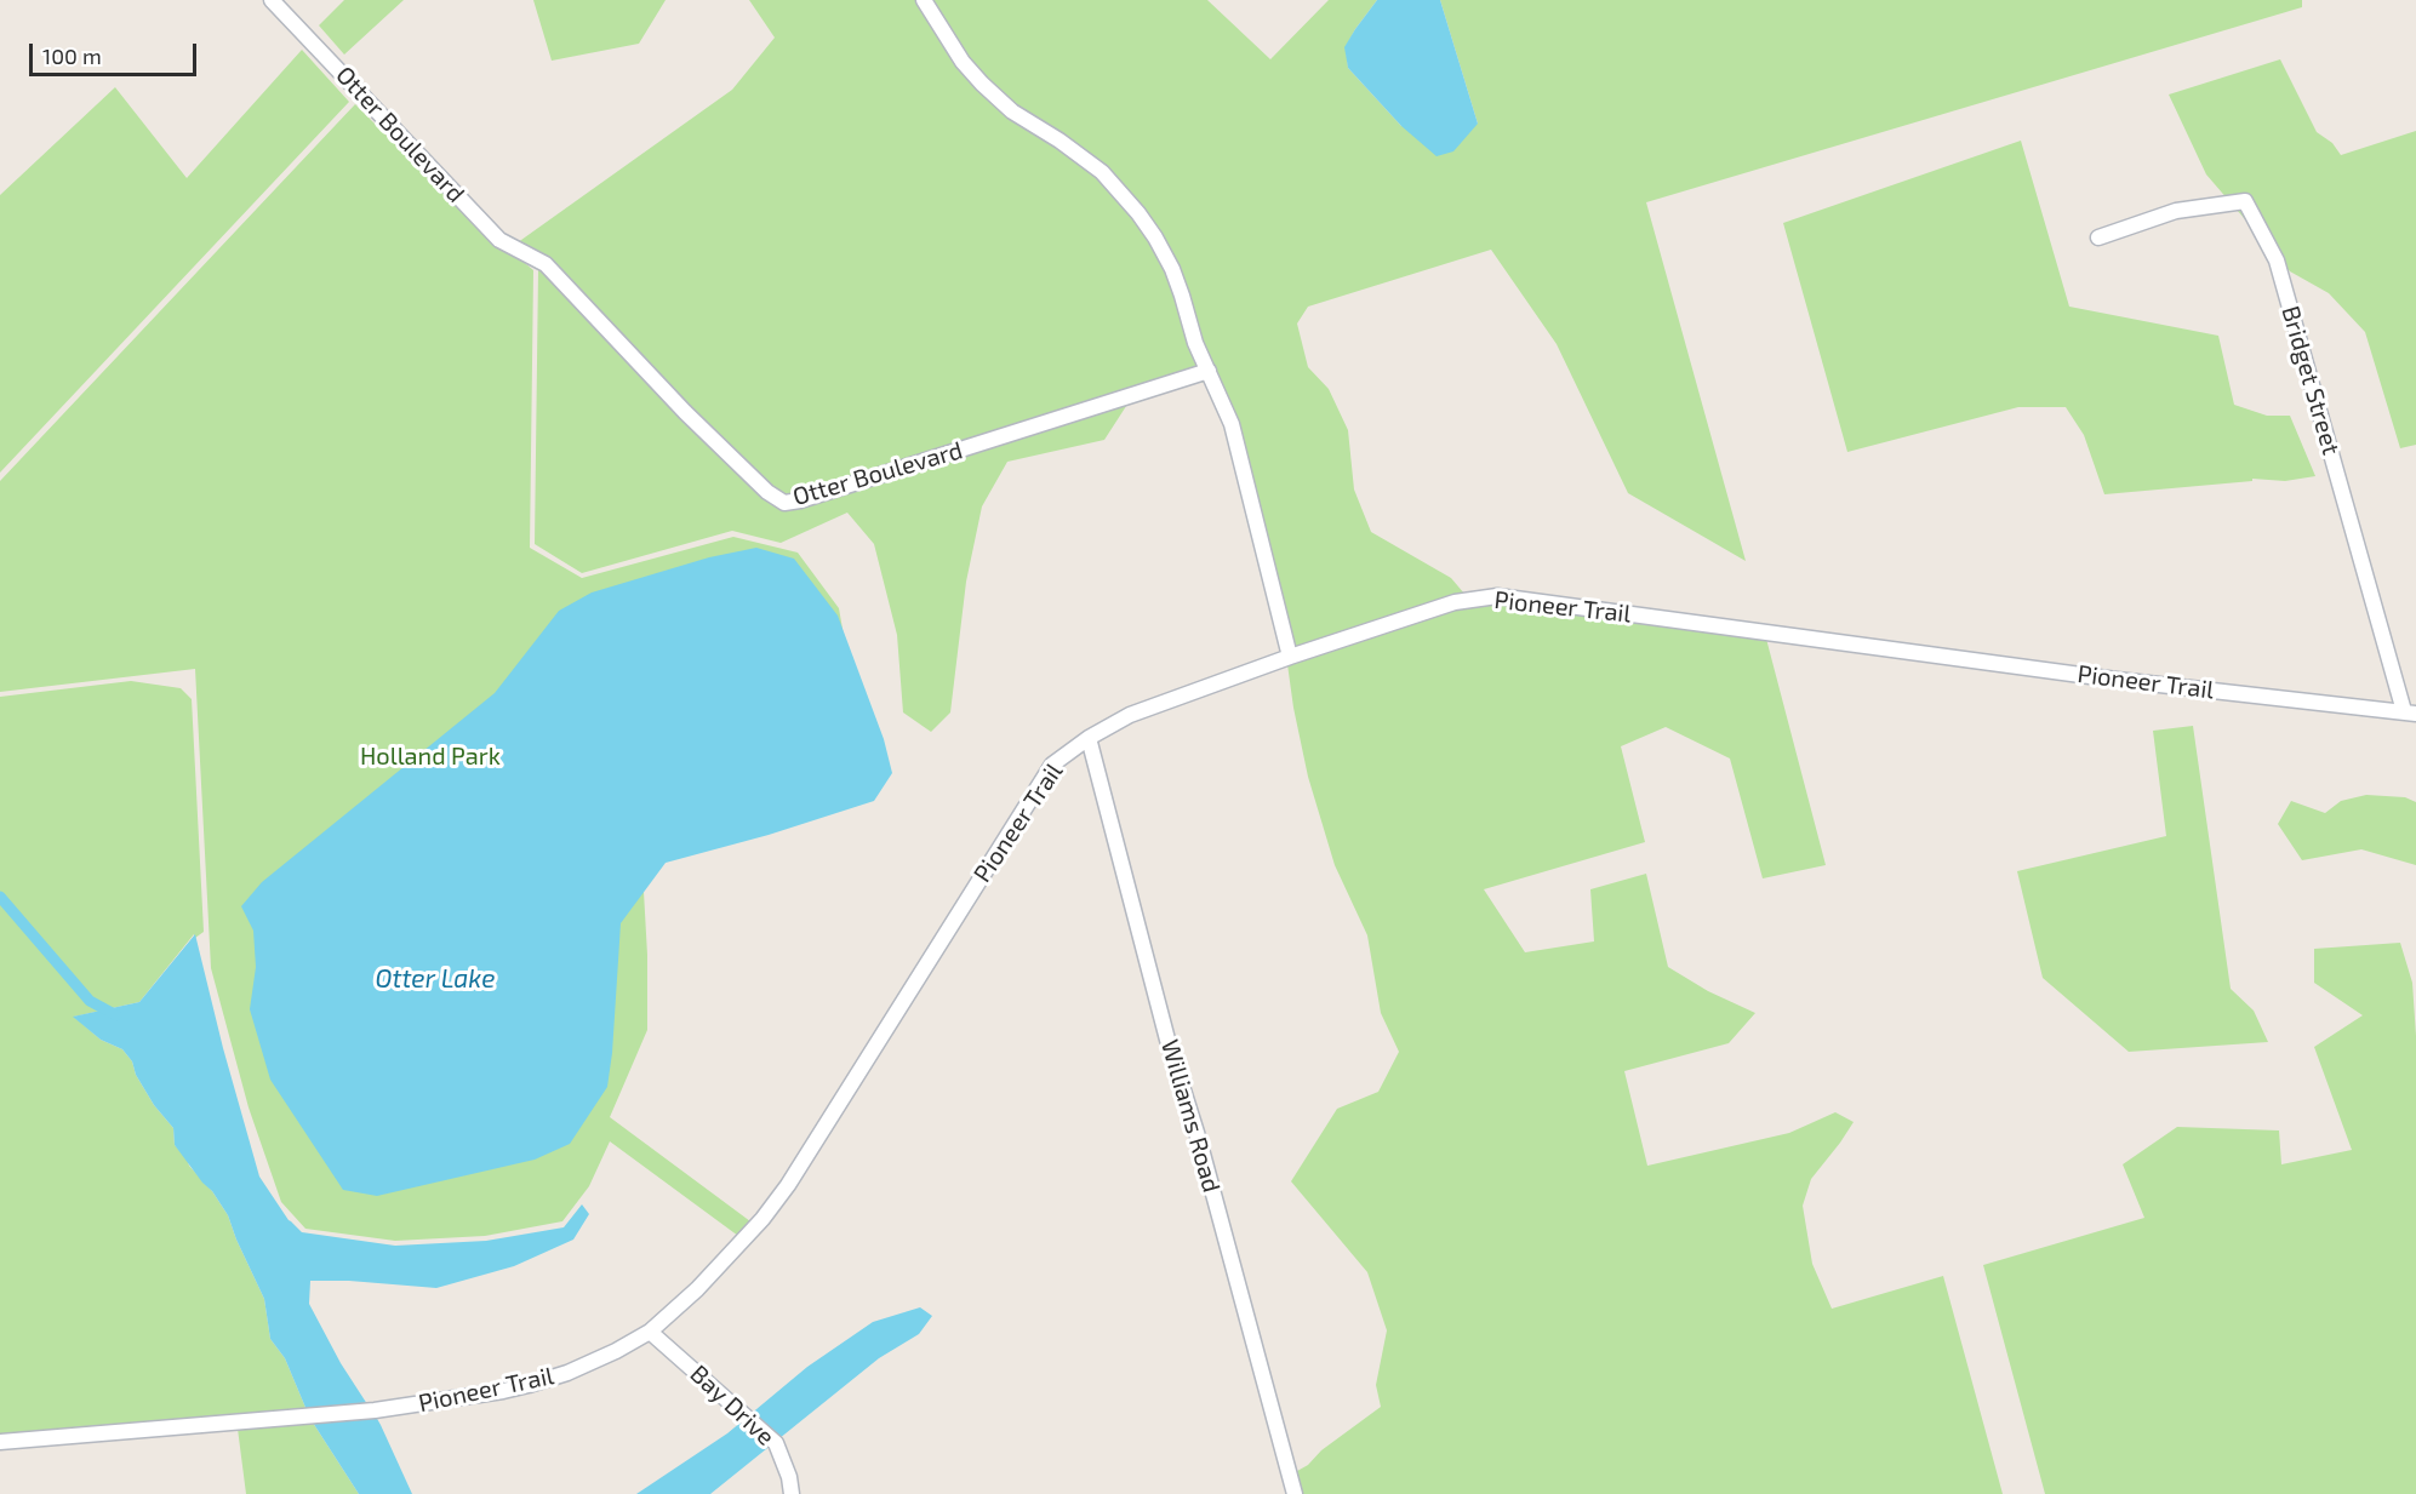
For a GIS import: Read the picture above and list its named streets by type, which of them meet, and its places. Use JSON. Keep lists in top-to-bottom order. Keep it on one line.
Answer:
{"streets":{"street":["Otter Boulevard","Bridget Street","Pioneer Trail","Williams Road","Bay Drive"]},"crossings":[["Bridget Street","Pioneer Trail"],["Pioneer Trail","Williams Road"],["Pioneer Trail","Bay Drive"]],"water":["Otter Lake"],"parks":["Holland Park"],"scale_bar":"100 m"}
